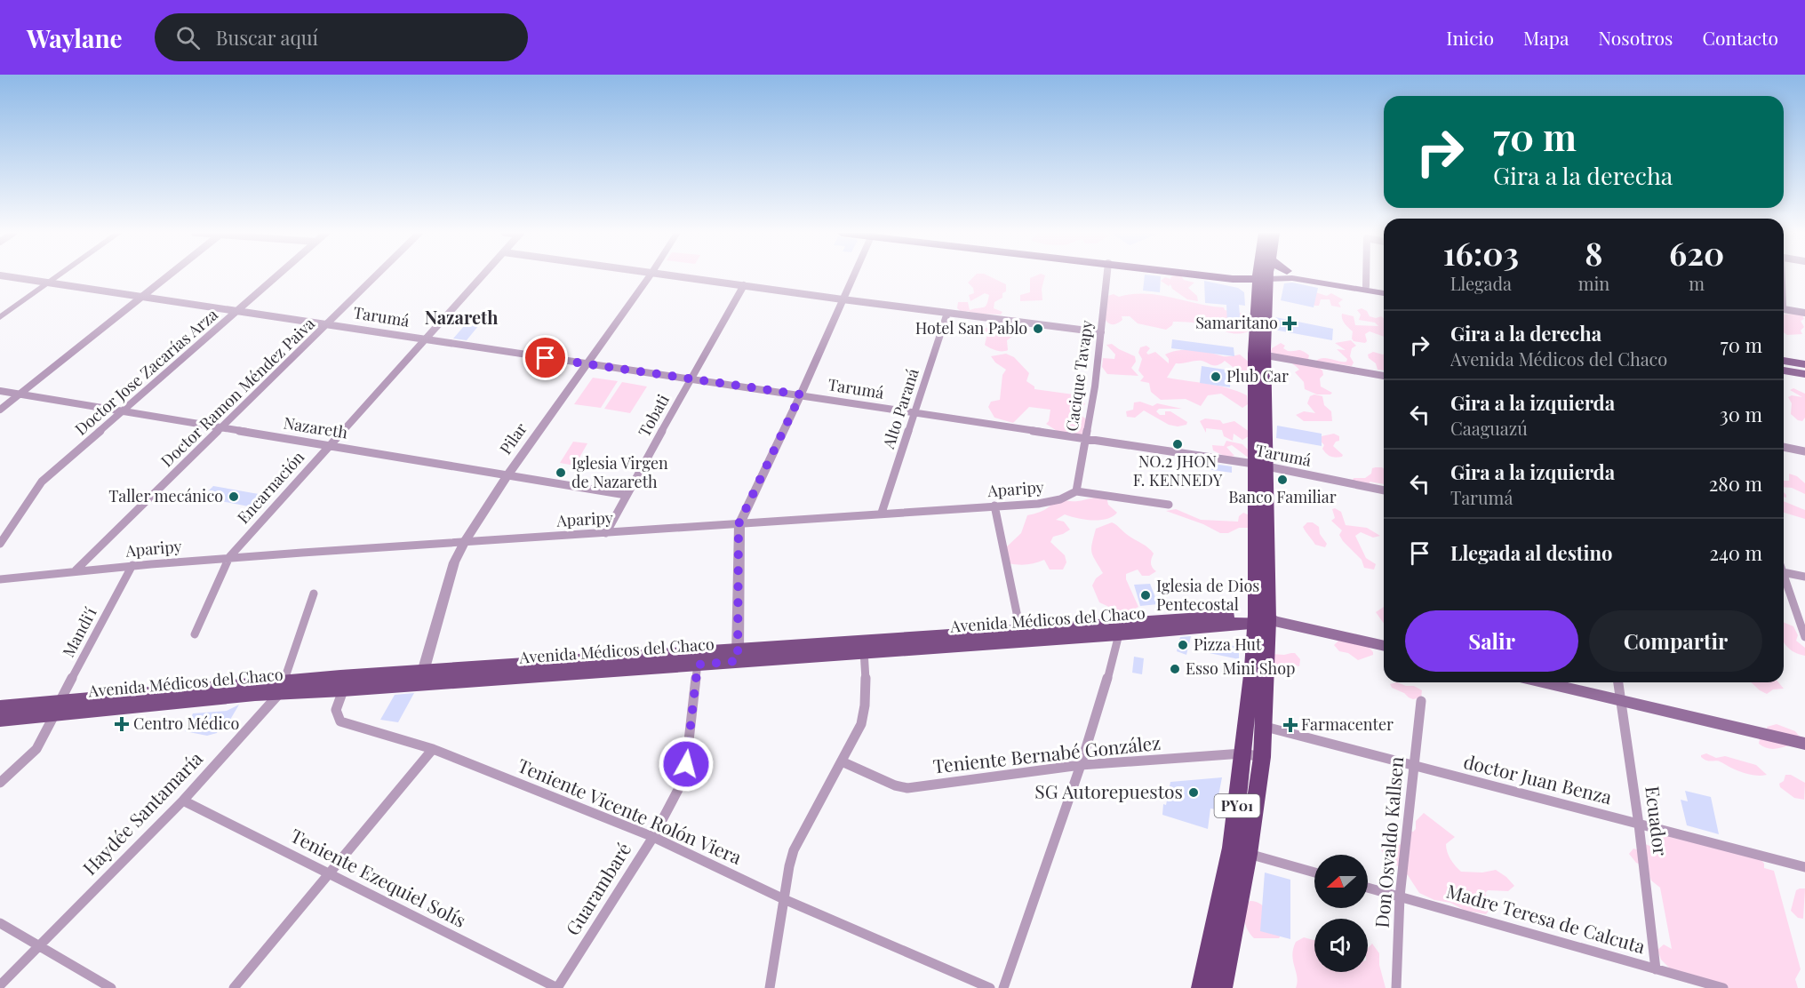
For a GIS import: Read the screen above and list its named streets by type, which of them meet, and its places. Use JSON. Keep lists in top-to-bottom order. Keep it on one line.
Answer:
{"streets":{"highway":["PY01"],"main road":["Avenida Médicos del Chaco"],"street":["Tarumá","Doctor Jose Zacarías Arza","Cacique Tavapy","Doctor Ramon Méndez Paiva","Alto Paraná","Tobati","Nazareth","Pilar","Encarnación","Aparipy","Mandi'í","Teniente Bernabé González","doctor Juan Benza","Teniente Vicente Rolón Viera","Haydée Santamaría","Ecuador","Don Osvaldo Kallsen","Teniente Ezequiel Solís","Guarambaré","Madre Teresa de Calcuta"]},"crossings":[["Tarumá","Doctor Jose Zacarías Arza"],["Tarumá","Cacique Tavapy"],["Tarumá","Doctor Ramon Méndez Paiva"],["Tarumá","Alto Paraná"],["Tarumá","Tobati"],["Tarumá","Pilar"],["Tarumá","Encarnación"],["Tarumá","PY01"],["Doctor Jose Zacarías Arza","Nazareth"],["Cacique Tavapy","Aparipy"],["Doctor Ramon Méndez Paiva","Nazareth"],["Doctor Ramon Méndez Paiva","Aparipy"],["Alto Paraná","Aparipy"],["Tobati","Nazareth"],["Tobati","Aparipy"],["Nazareth","Pilar"],["Nazareth","Encarnación"],["Pilar","Aparipy"],["Pilar","Avenida Médicos del Chaco"],["Encarnación","Aparipy"],["Aparipy","Mandi'í"],["Avenida Médicos del Chaco","Mandi'í"],["Avenida Médicos del Chaco","PY01"],["Avenida Médicos del Chaco","Teniente Vicente Rolón Viera"],["Avenida Médicos del Chaco","Haydée Santamaría"],["Avenida Médicos del Chaco","Guarambaré"],["Teniente Bernabé González","PY01"],["doctor Juan Benza","PY01"],["doctor Juan Benza","Ecuador"],["doctor Juan Benza","Don Osvaldo Kallsen"],["Teniente Vicente Rolón Viera","Guarambaré"],["Haydée Santamaría","Teniente Ezequiel Solís"],["Ecuador","Madre Teresa de Calcuta"],["Don Osvaldo Kallsen","Madre Teresa de Calcuta"],["Teniente Ezequiel Solís","Guarambaré"]],"districts":["Nazareth"],"places":{"health":["Samaritano","Centro Médico","Farmacenter"],"other":["Hotel San Pablo","Plub Car","NO.2 JHON F. KENNEDY","Iglesia Virgen de Nazareth","Banco Familiar","Taller mecánico","Iglesia de Dios Pentecostal","Pizza Hut","Esso Mini Shop","SG Autorepuestos"]},"north":"left","page":{"header":"Waylane","search":"Buscar aquí","nav":["Inicio","Mapa","Nosotros","Contacto"],"turn":["70 m","Gira a la derecha"],"eta":["16:03","Llegada","8","min","620","m"],"list":[{"name":"Gira a la derecha","note":"Avenida Médicos del Chaco","value":"70 m"},{"name":"Gira a la izquierda","note":"Caaguazú","value":"30 m"},{"name":"Gira a la izquierda","note":"Tarumá","value":"280 m"},{"name":"Llegada al destino","value":"240 m"}],"buttons":["Salir","Compartir"]}}
